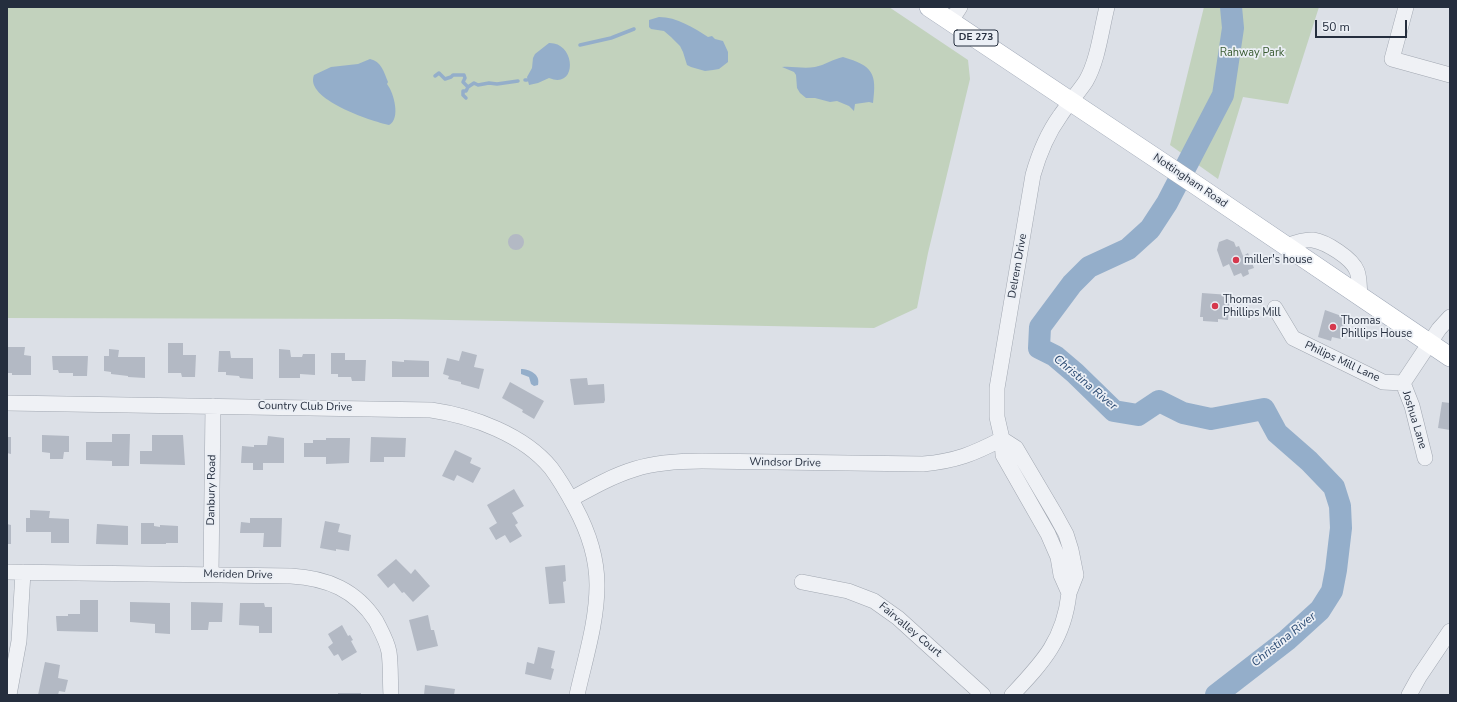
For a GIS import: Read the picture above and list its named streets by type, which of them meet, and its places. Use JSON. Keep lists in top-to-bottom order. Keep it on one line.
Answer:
{"streets":{"main road":["DE 273","Nottingham Road"],"street":["Delrem Drive","Philips Mill Lane","Country Club Drive","Joshua Lane","Windsor Drive","Danbury Road","Meriden Drive","Fairvalley Court"]},"crossings":[["Nottingham Road","Delrem Drive"],["Delrem Drive","Windsor Drive"],["Philips Mill Lane","Joshua Lane"],["Country Club Drive","Windsor Drive"],["Country Club Drive","Danbury Road"],["Danbury Road","Meriden Drive"]],"water":["Christina River"],"parks":["Rahway Park"],"places":["miller's house","Thomas Phillips Mill","Thomas Phillips House"],"scale_bar":"50 m"}
